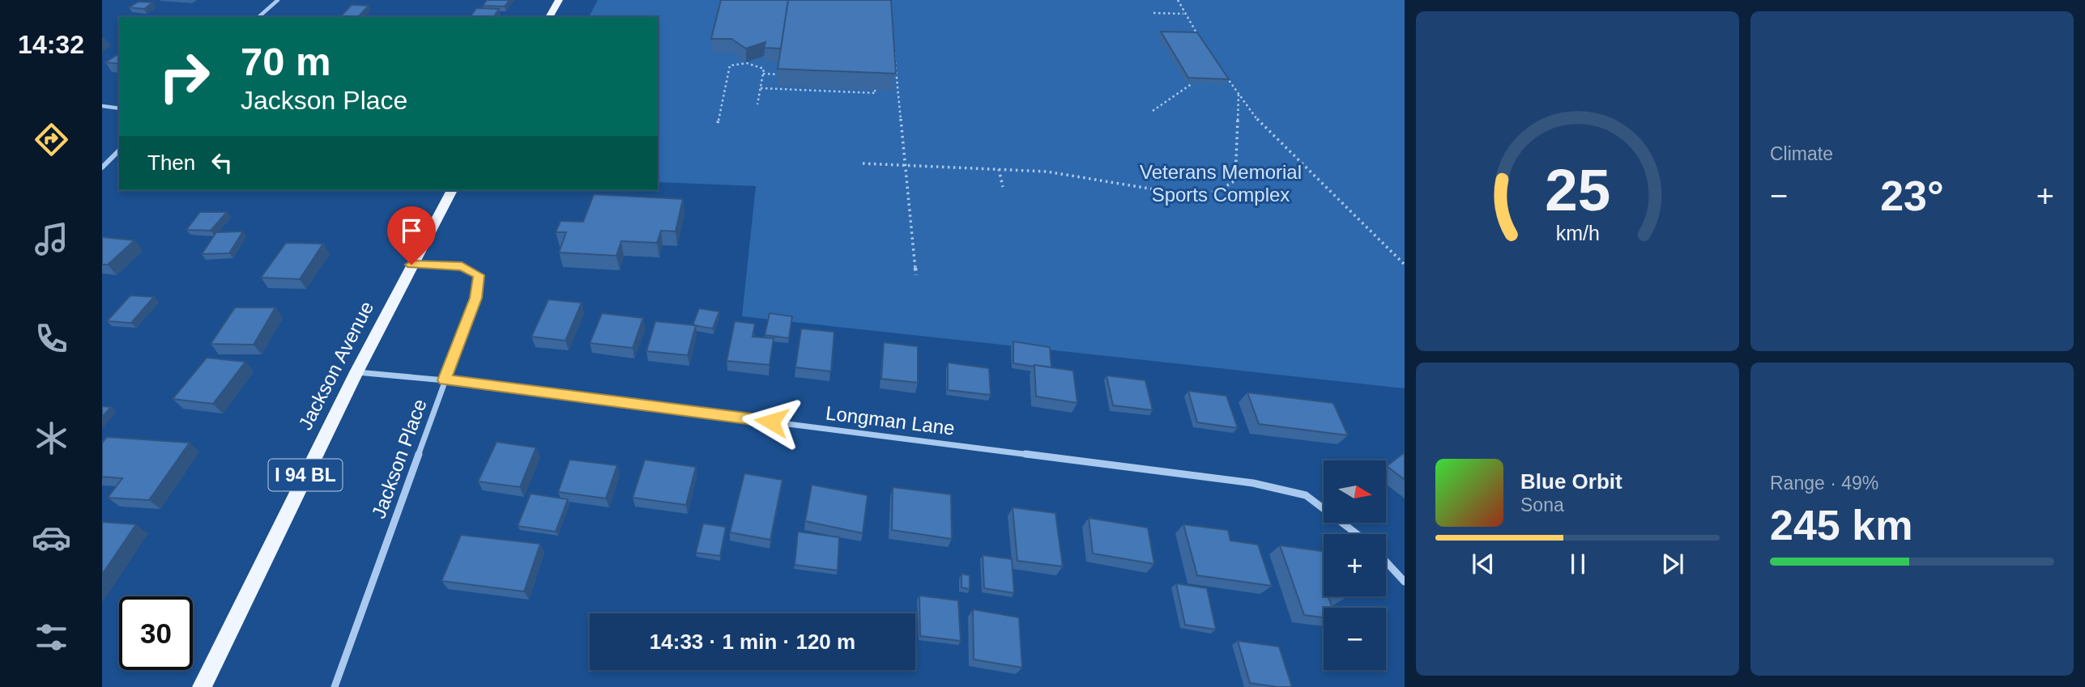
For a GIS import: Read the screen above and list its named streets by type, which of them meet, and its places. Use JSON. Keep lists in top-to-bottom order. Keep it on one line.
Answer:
{"streets":{"main road":["Jackson Avenue","I 94 BL"],"street":["Longman Lane","Jackson Place"]},"crossings":[["Jackson Avenue","Longman Lane"],["Jackson Avenue","Jackson Place"],["Longman Lane","Jackson Place"]],"parks":["Veterans Memorial Sports Complex"],"north":"right","page":{"tabs":"14:32","tile":["Climate",["Range · 49%","245 km"]],"turn":["70 m","Jackson Place"],"then":"Then","heat":["−","23°","+"],"song":["Blue Orbit","Sona"],"map_buttons":["+","−"],"limit":"30","trip":"14:33 · 1 min · 120 m","gauge":["25","km/h"]}}
